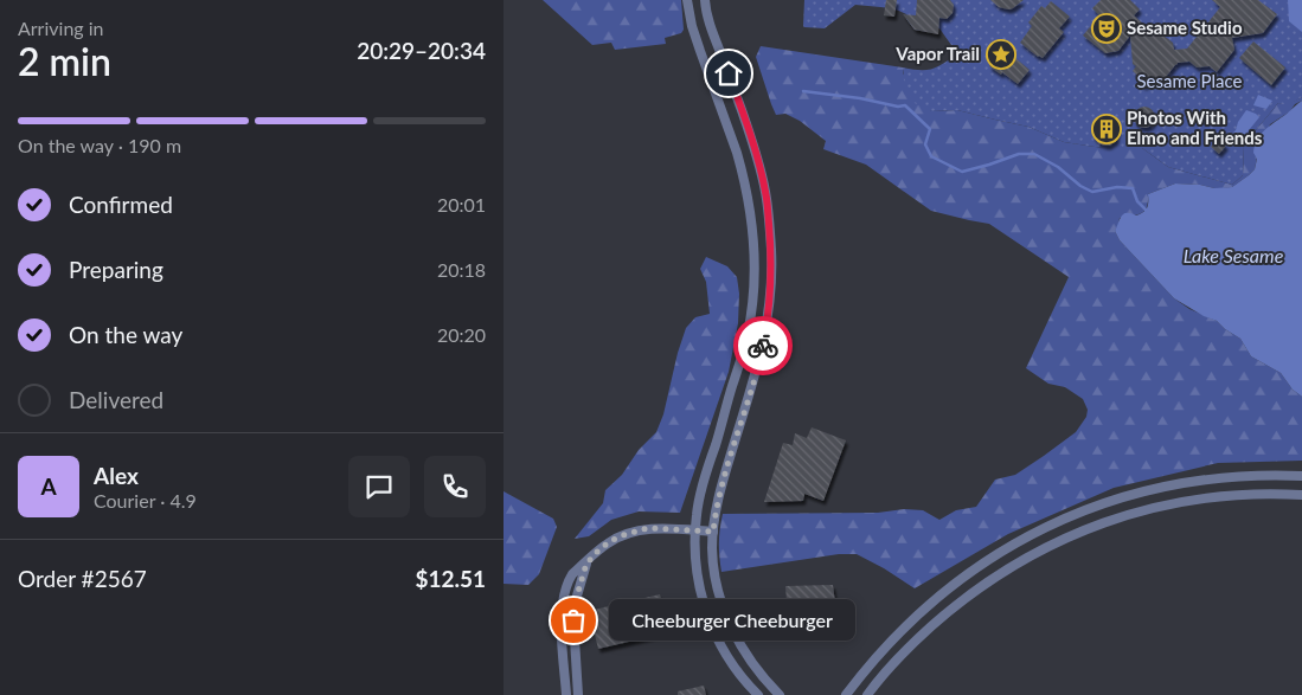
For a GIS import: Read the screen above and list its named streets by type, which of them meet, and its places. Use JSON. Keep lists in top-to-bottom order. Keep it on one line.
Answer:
{"water":["Lake Sesame"],"parks":["Sesame Place"],"places":{"theatre":["Sesame Studio"],"place":["Vapor Trail"],"building":["Photos With Elmo and Friends"],"other":["Cheeburger Cheeburger"]},"page":{"heading":["2 min","Arriving in","20:29–20:34"],"panel":["Alex","Courier · 4.9","Order #2567","$12.51"],"bar":"On the way · 190 m","list":[["Confirmed","20:01"],["Preparing","20:18"],["On the way","20:20"],"Delivered"],"round":"A","bubble":"Cheeburger Cheeburger"}}
